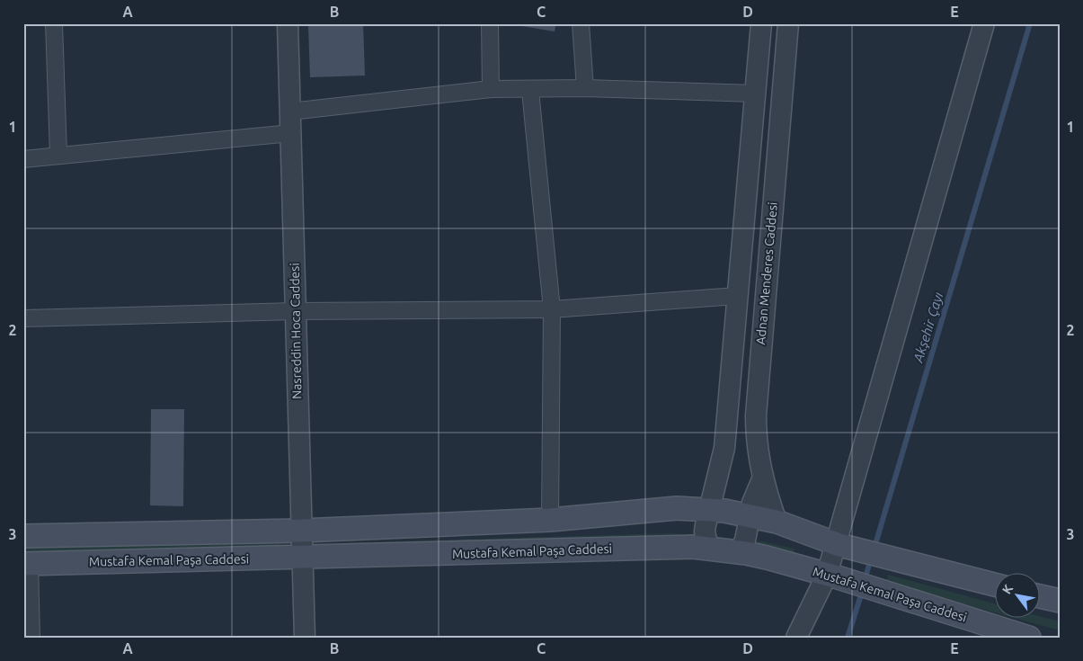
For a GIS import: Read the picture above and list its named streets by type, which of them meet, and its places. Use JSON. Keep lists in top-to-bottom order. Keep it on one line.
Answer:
{"streets":{"main road":["Mustafa Kemal Paşa Caddesi"],"street":["Adnan Menderes Caddesi","Nasreddin Hoca Caddesi"]},"crossings":[["Nasreddin Hoca Caddesi","Mustafa Kemal Paşa Caddesi"]],"water":["Akşehir Çayı"],"north":"top left","grid":{"columns":["A","B","C","D","E"],"rows":["1","2","3"]}}
